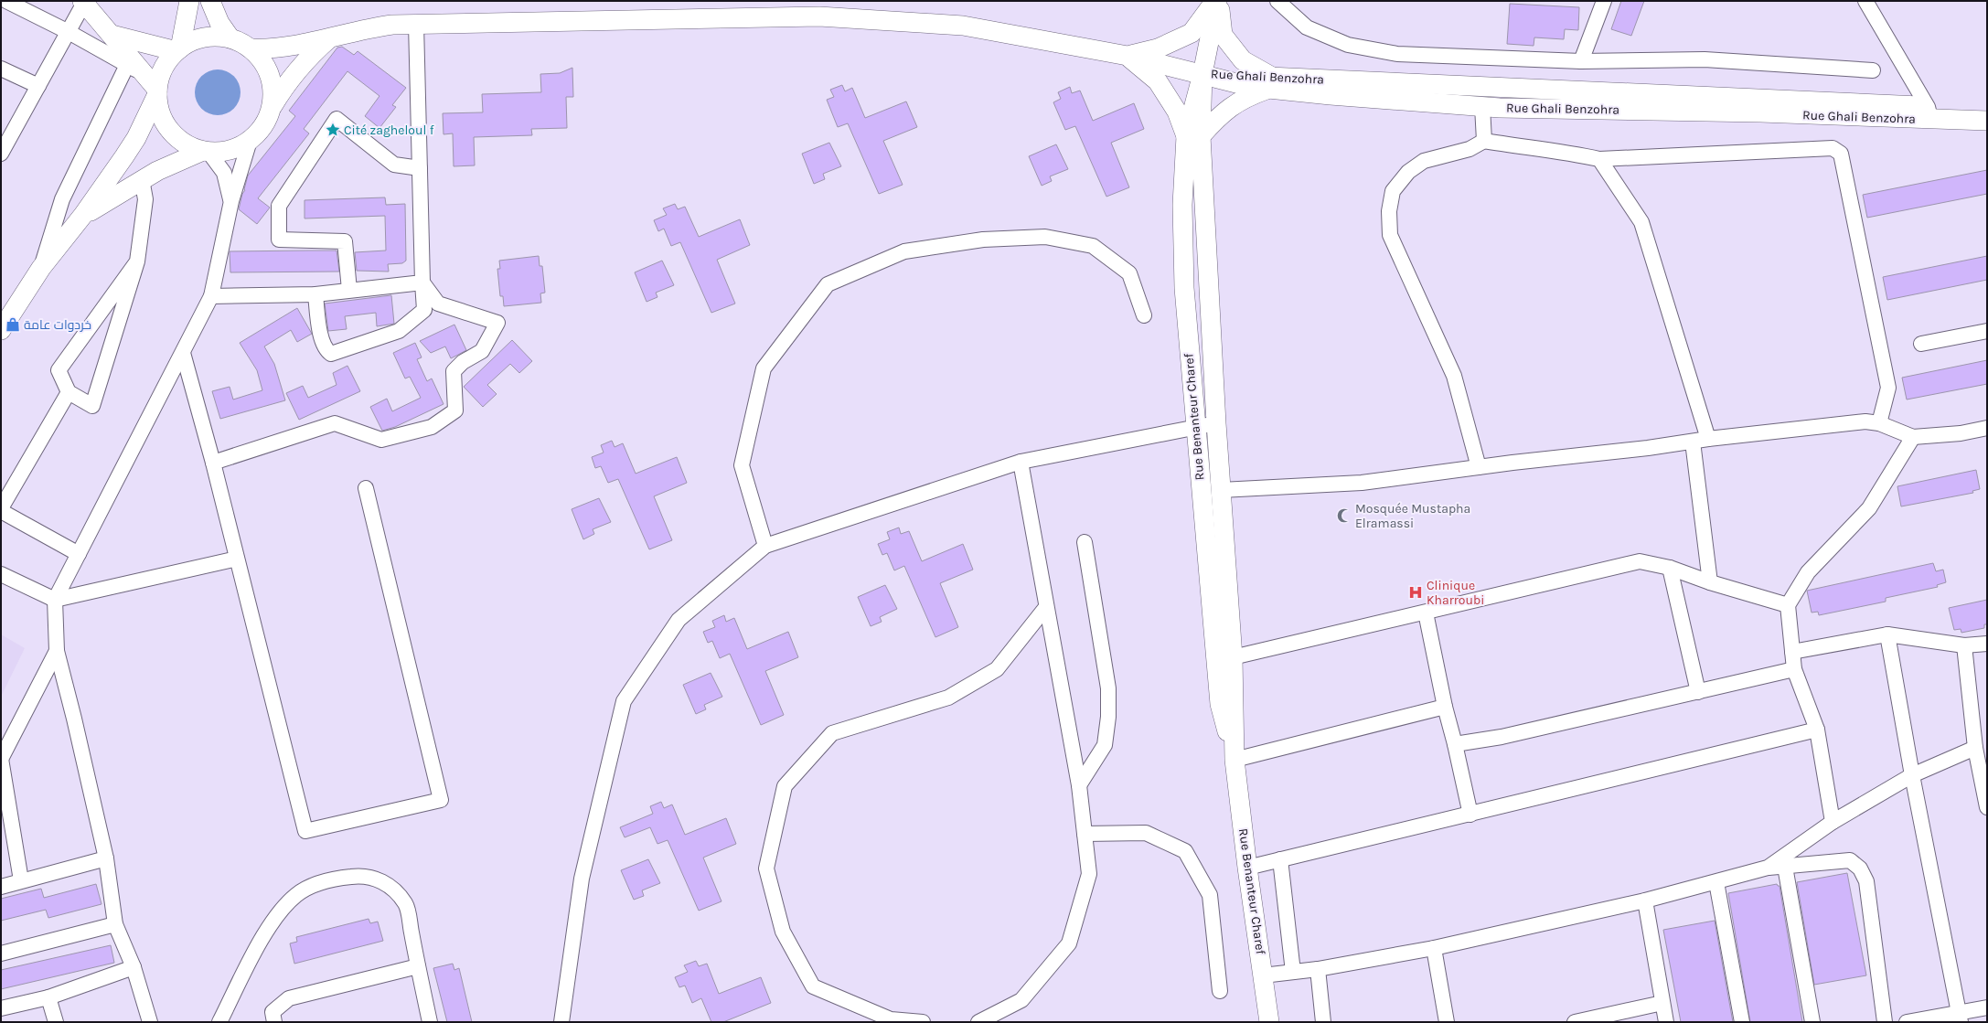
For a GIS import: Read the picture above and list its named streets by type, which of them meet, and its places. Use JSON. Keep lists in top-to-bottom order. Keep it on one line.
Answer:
{"streets":{"main road":["Rue Ghali Benzohra","Rue Benanteur Charef"]},"crossings":[["Rue Ghali Benzohra","Rue Benanteur Charef"]],"places":{"place":["Cité zagheloul f"],"shop":["خردوات عامة"],"mosque":["Mosquée Mustapha Elramassi"],"hospital":["Clinique Kharroubi"]}}
